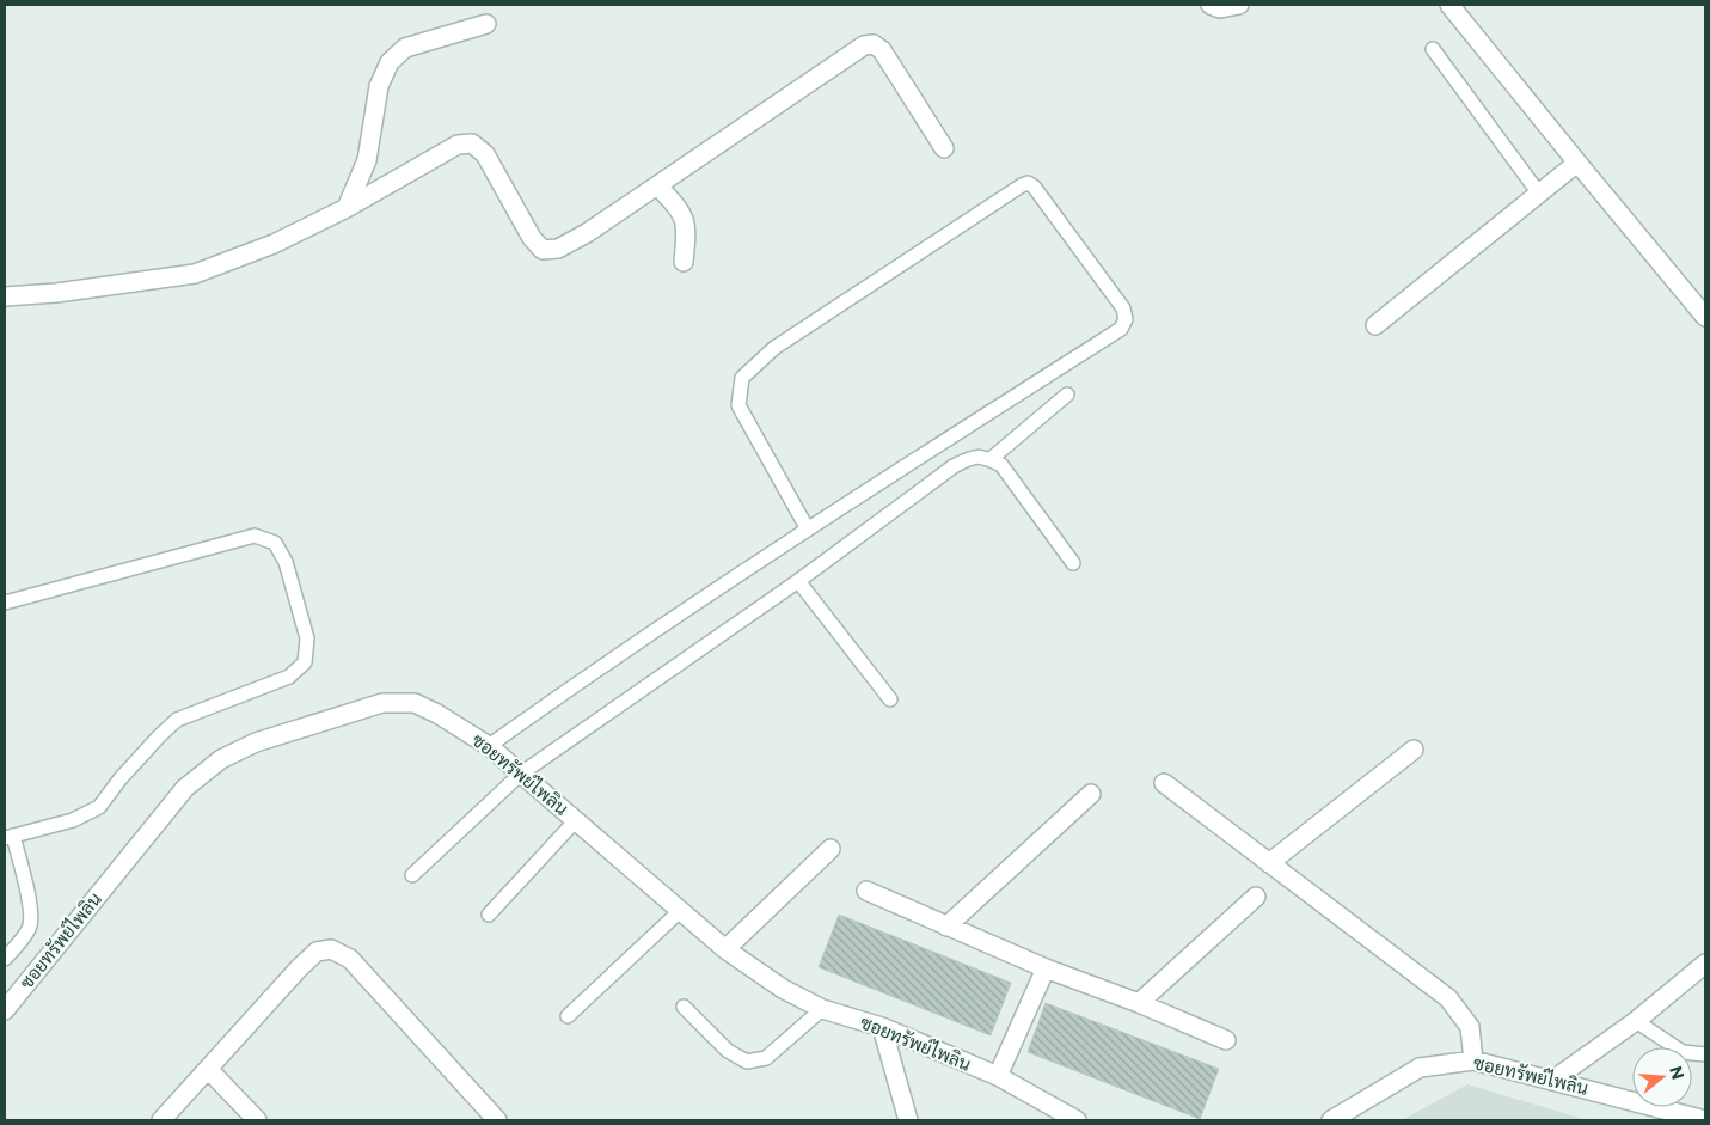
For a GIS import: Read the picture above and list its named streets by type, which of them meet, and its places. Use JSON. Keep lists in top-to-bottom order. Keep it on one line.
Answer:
{"streets":{"street":["ซอยทรัพย์ไพลิน"]},"north":"right"}
